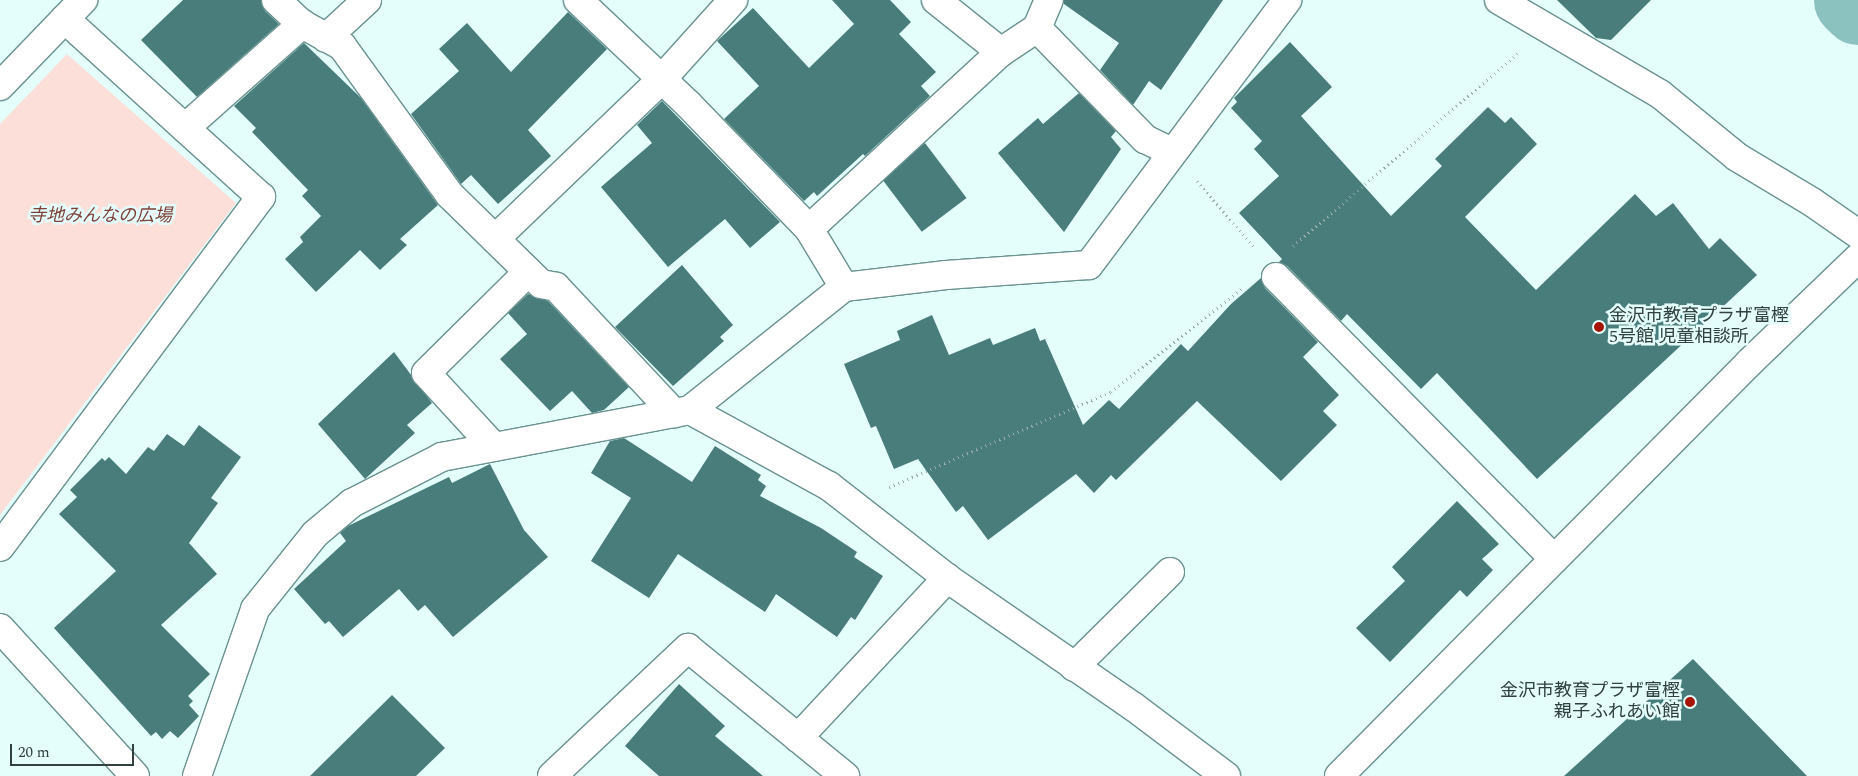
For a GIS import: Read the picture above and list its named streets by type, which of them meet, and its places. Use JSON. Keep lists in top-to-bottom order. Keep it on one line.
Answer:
{"parks":["寺地みんなの広場"],"places":["金沢市教育プラザ富樫 5号館 児童相談所","金沢市教育プラザ富樫 親子ふれあい館"],"scale_bar":"20 m"}
